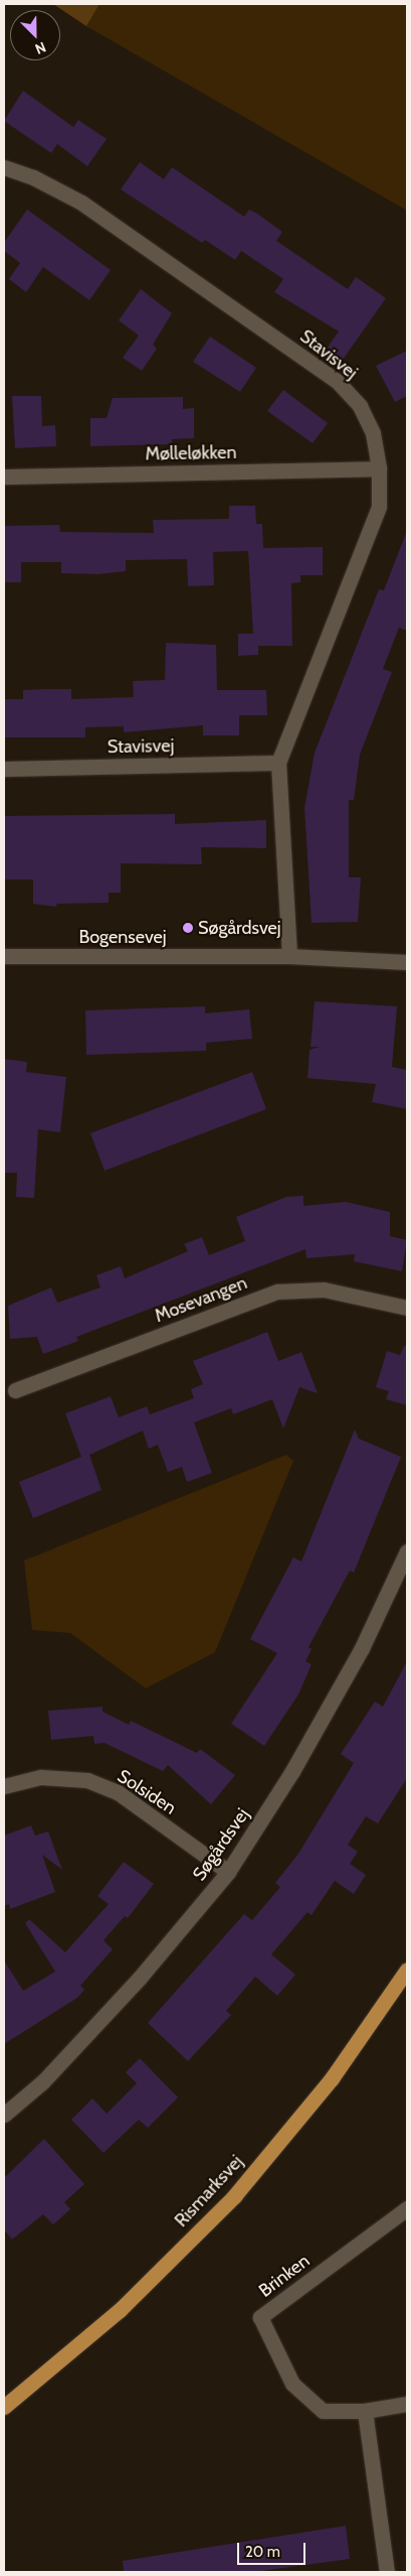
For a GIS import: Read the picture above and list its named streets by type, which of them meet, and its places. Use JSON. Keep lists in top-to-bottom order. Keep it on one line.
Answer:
{"streets":{"main road":["Rismarksvej"],"street":["Stavisvej","Mølleløkken","Bogensevej","Mosevangen","Solsiden","Søgårdsvej","Brinken"]},"crossings":[["Stavisvej","Mølleløkken"],["Stavisvej","Bogensevej"],["Solsiden","Søgårdsvej"]],"places":["Søgårdsvej"],"scale_bar":"20 m","north":"bottom right"}
